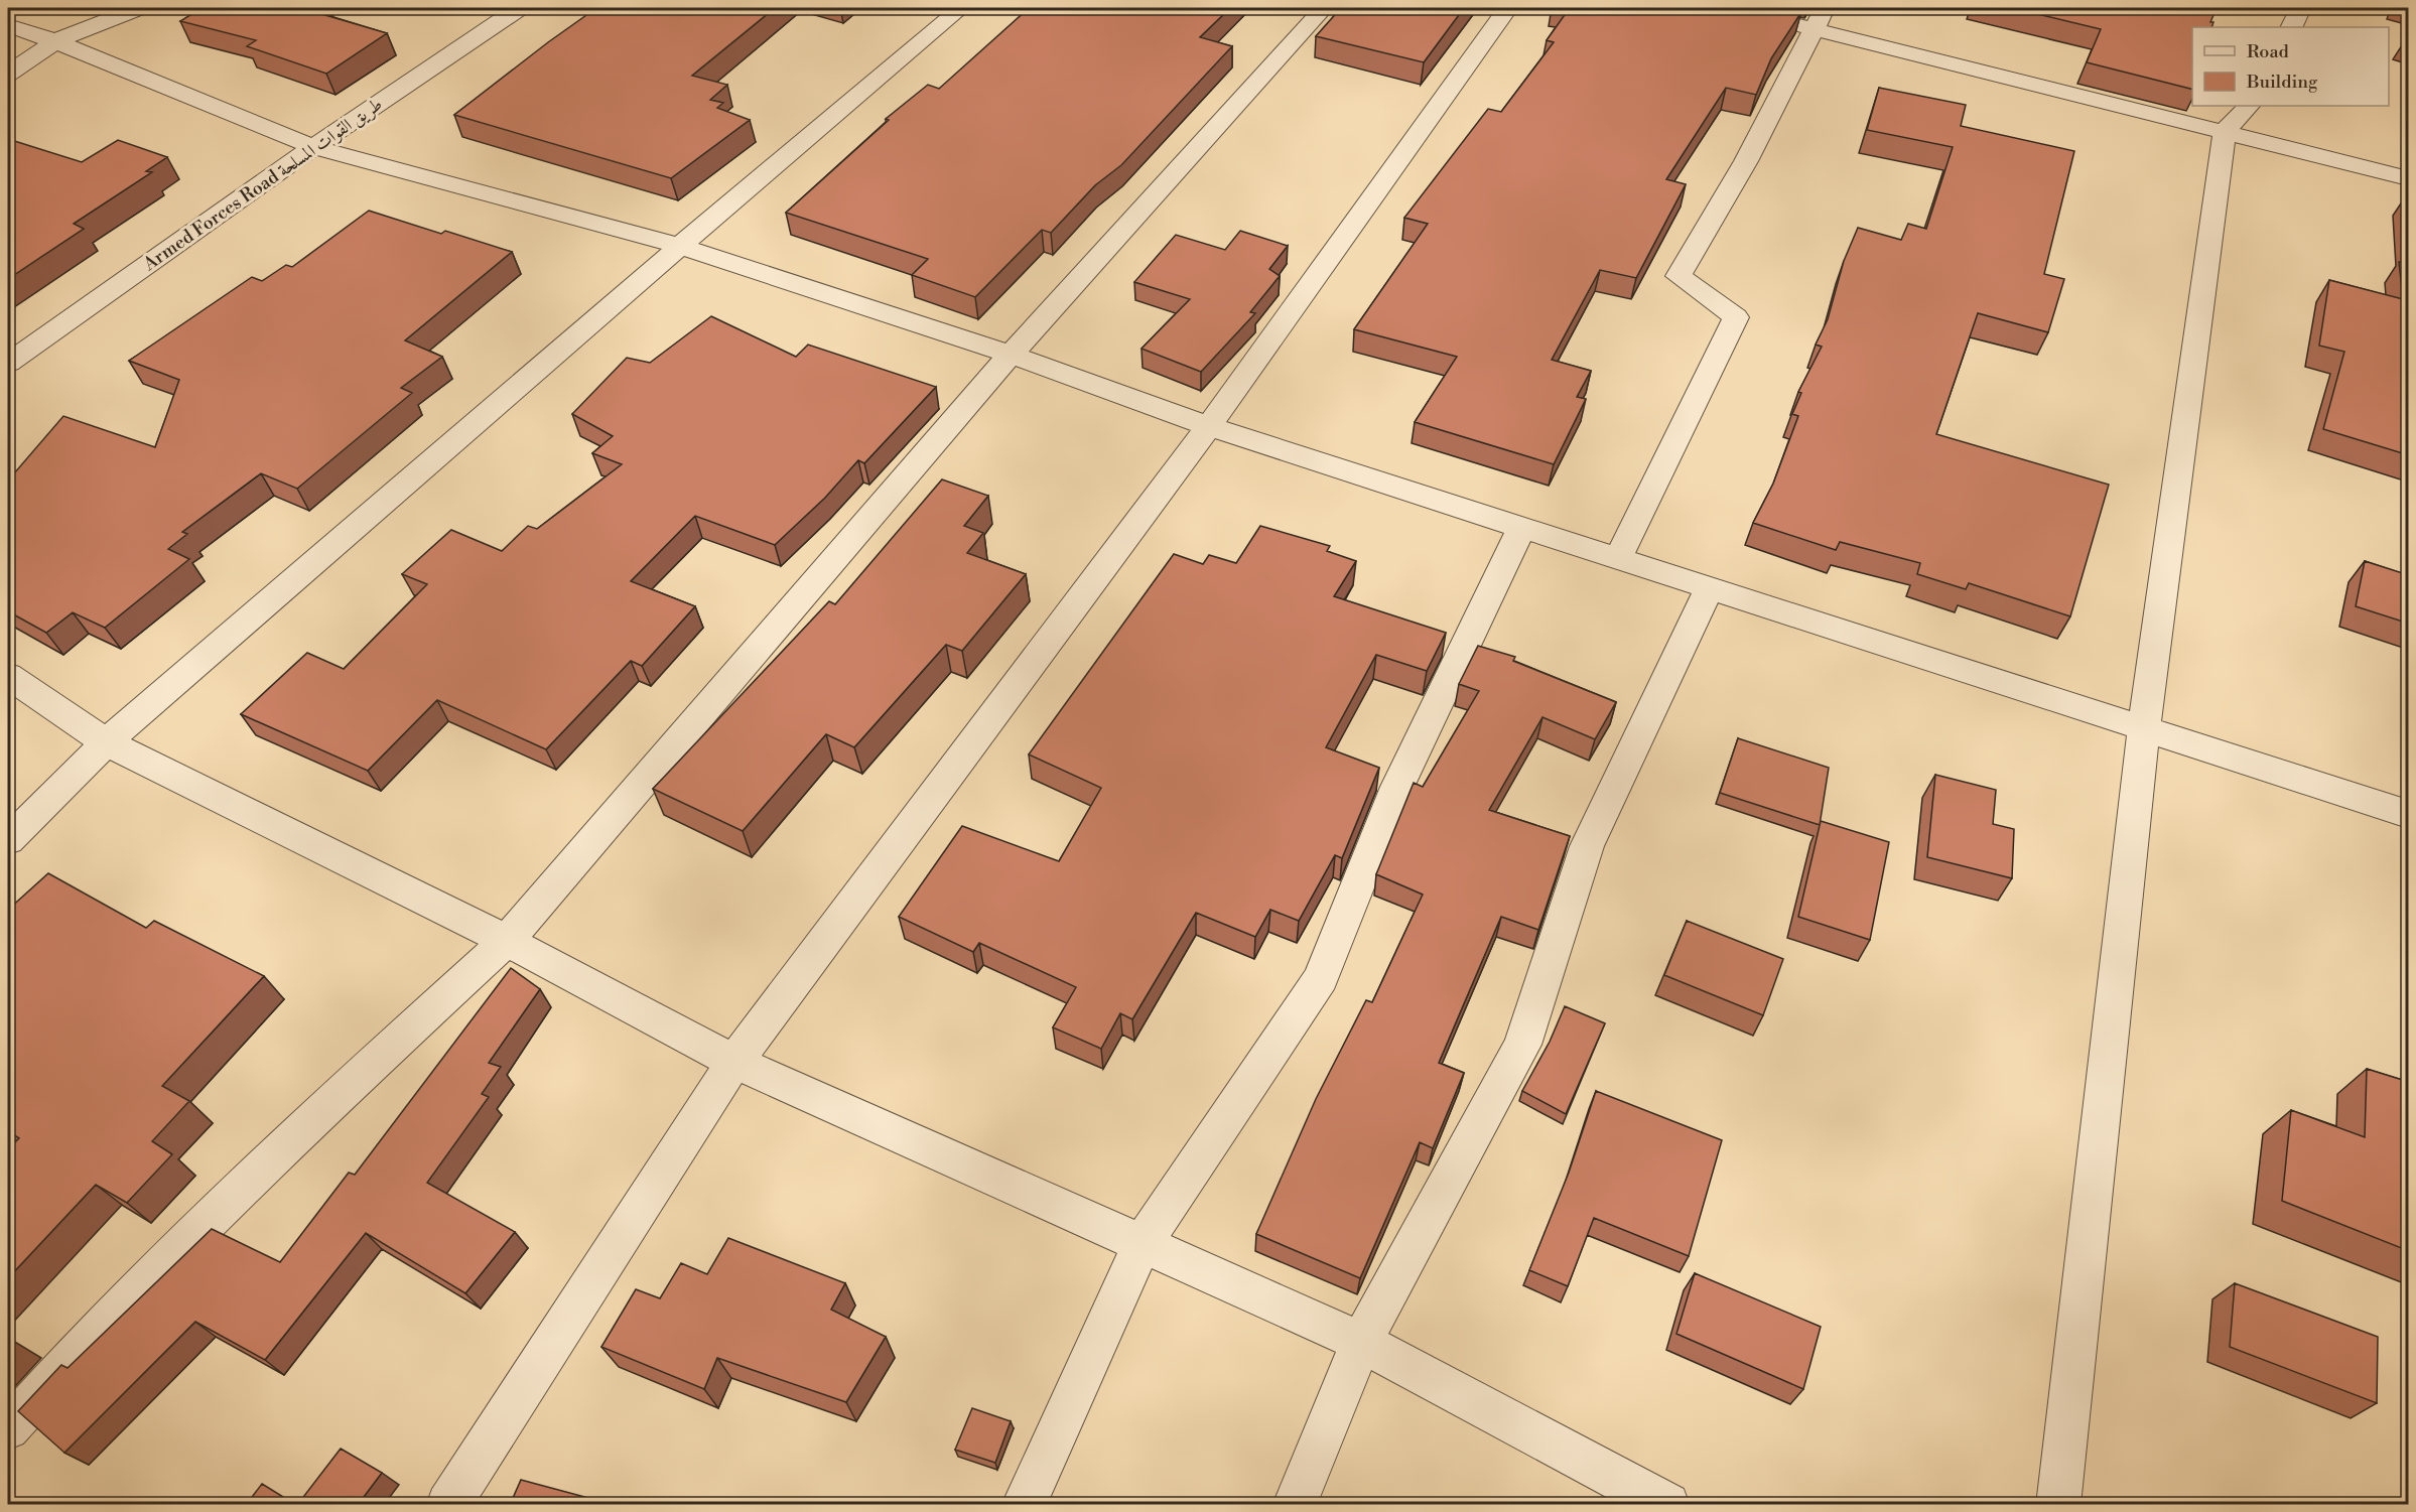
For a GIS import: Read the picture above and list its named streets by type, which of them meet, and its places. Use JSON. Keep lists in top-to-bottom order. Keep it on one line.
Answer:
{"streets":{"street":["Armed Forces Road طريق القوات المسلحة"]},"legend":["Road","Building"]}
